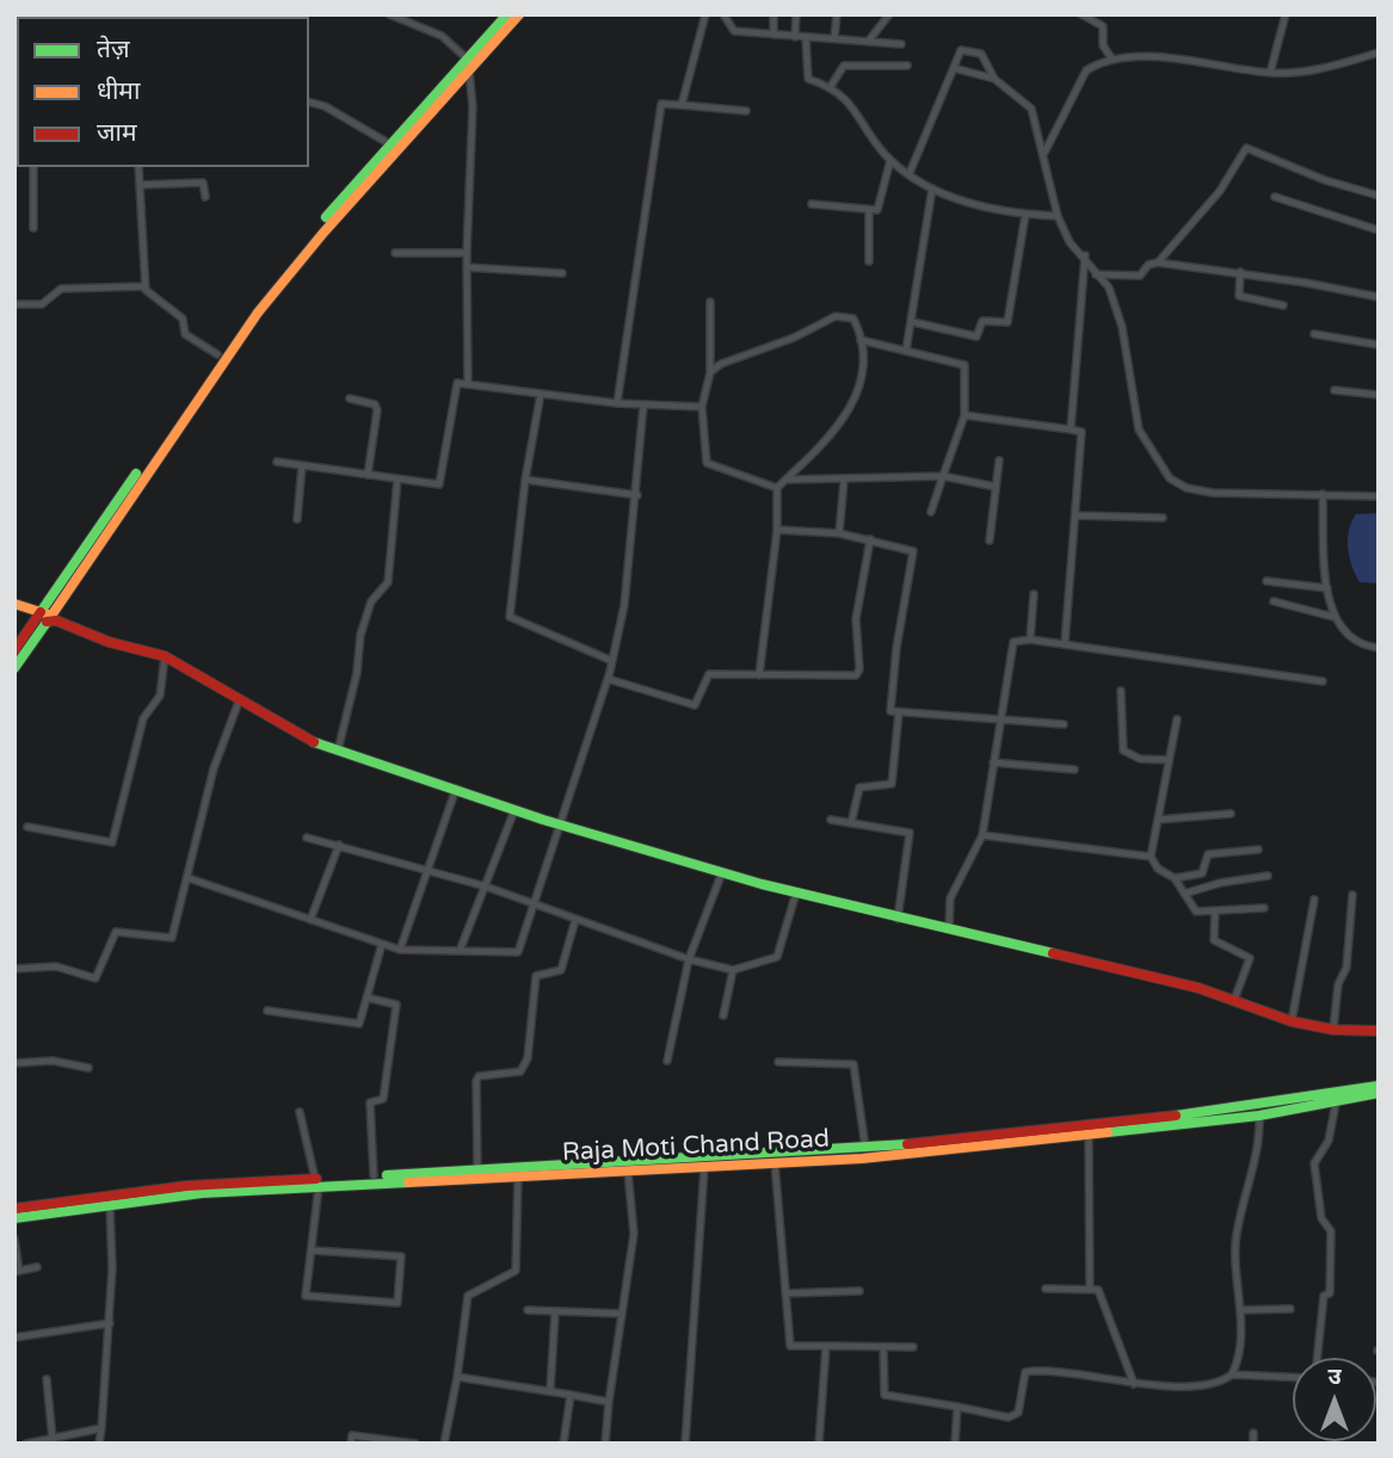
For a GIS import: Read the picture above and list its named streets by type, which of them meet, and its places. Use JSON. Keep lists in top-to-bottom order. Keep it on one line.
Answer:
{"streets":{"main road":["Raja Moti Chand Road"]},"legend":["तेज़","धीमा","जाम"],"north":"top"}
